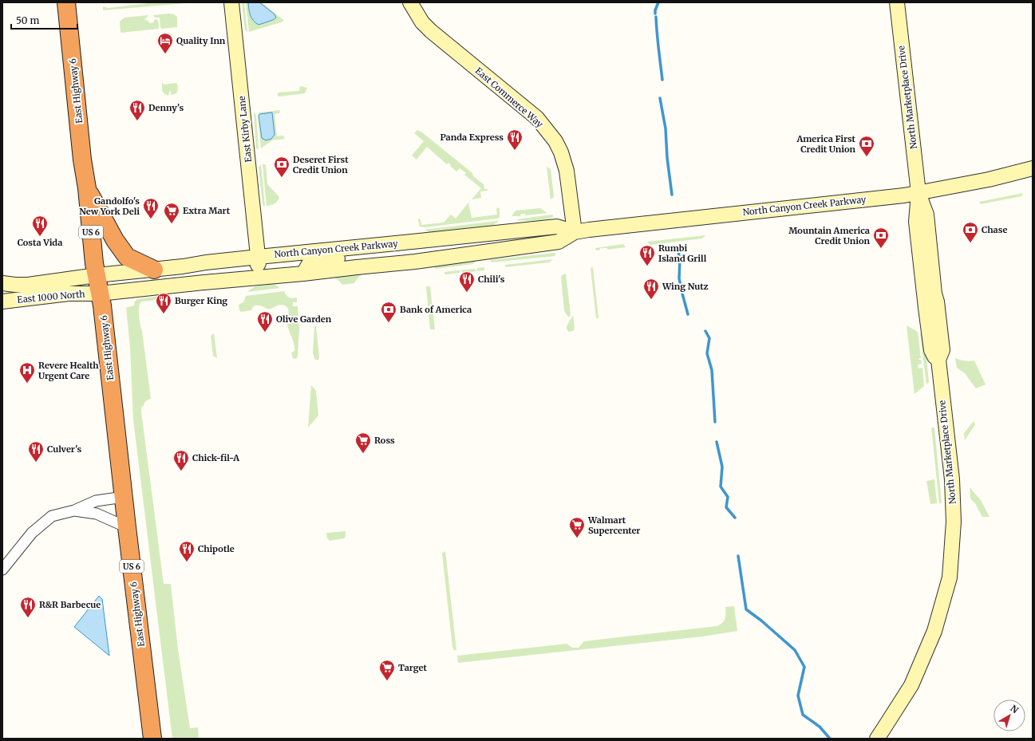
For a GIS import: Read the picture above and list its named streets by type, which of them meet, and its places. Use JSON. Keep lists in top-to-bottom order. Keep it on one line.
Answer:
{"streets":{"highway":["East Highway 6","US 6"],"main road":["East Commerce Way","North Marketplace Drive","East Kirby Lane","North Canyon Creek Parkway","East 1000 North"]},"crossings":[["East Highway 6","North Canyon Creek Parkway"],["East Highway 6","East 1000 North"],["East Commerce Way","North Canyon Creek Parkway"],["North Marketplace Drive","North Canyon Creek Parkway"],["East Kirby Lane","North Canyon Creek Parkway"],["North Canyon Creek Parkway","East 1000 North"]],"places":{"hotel":["Quality Inn"],"restaurant":["Denny's","Panda Express","Gandolfo's New York Deli","Costa Vida","Rumbi Island Grill","Chili's","Wing Nutz","Burger King","Olive Garden","Culver's","Chick-fil-A","Chipotle","R&R Barbecue"],"bank":["America First Credit Union","Deseret First Credit Union","Chase","Mountain America Credit Union","Bank of America"],"supermarket":["Extra Mart","Ross","Walmart Supercenter","Target"],"hospital":["Revere Health Urgent Care"]},"scale_bar":"50 m","north":"top right"}
